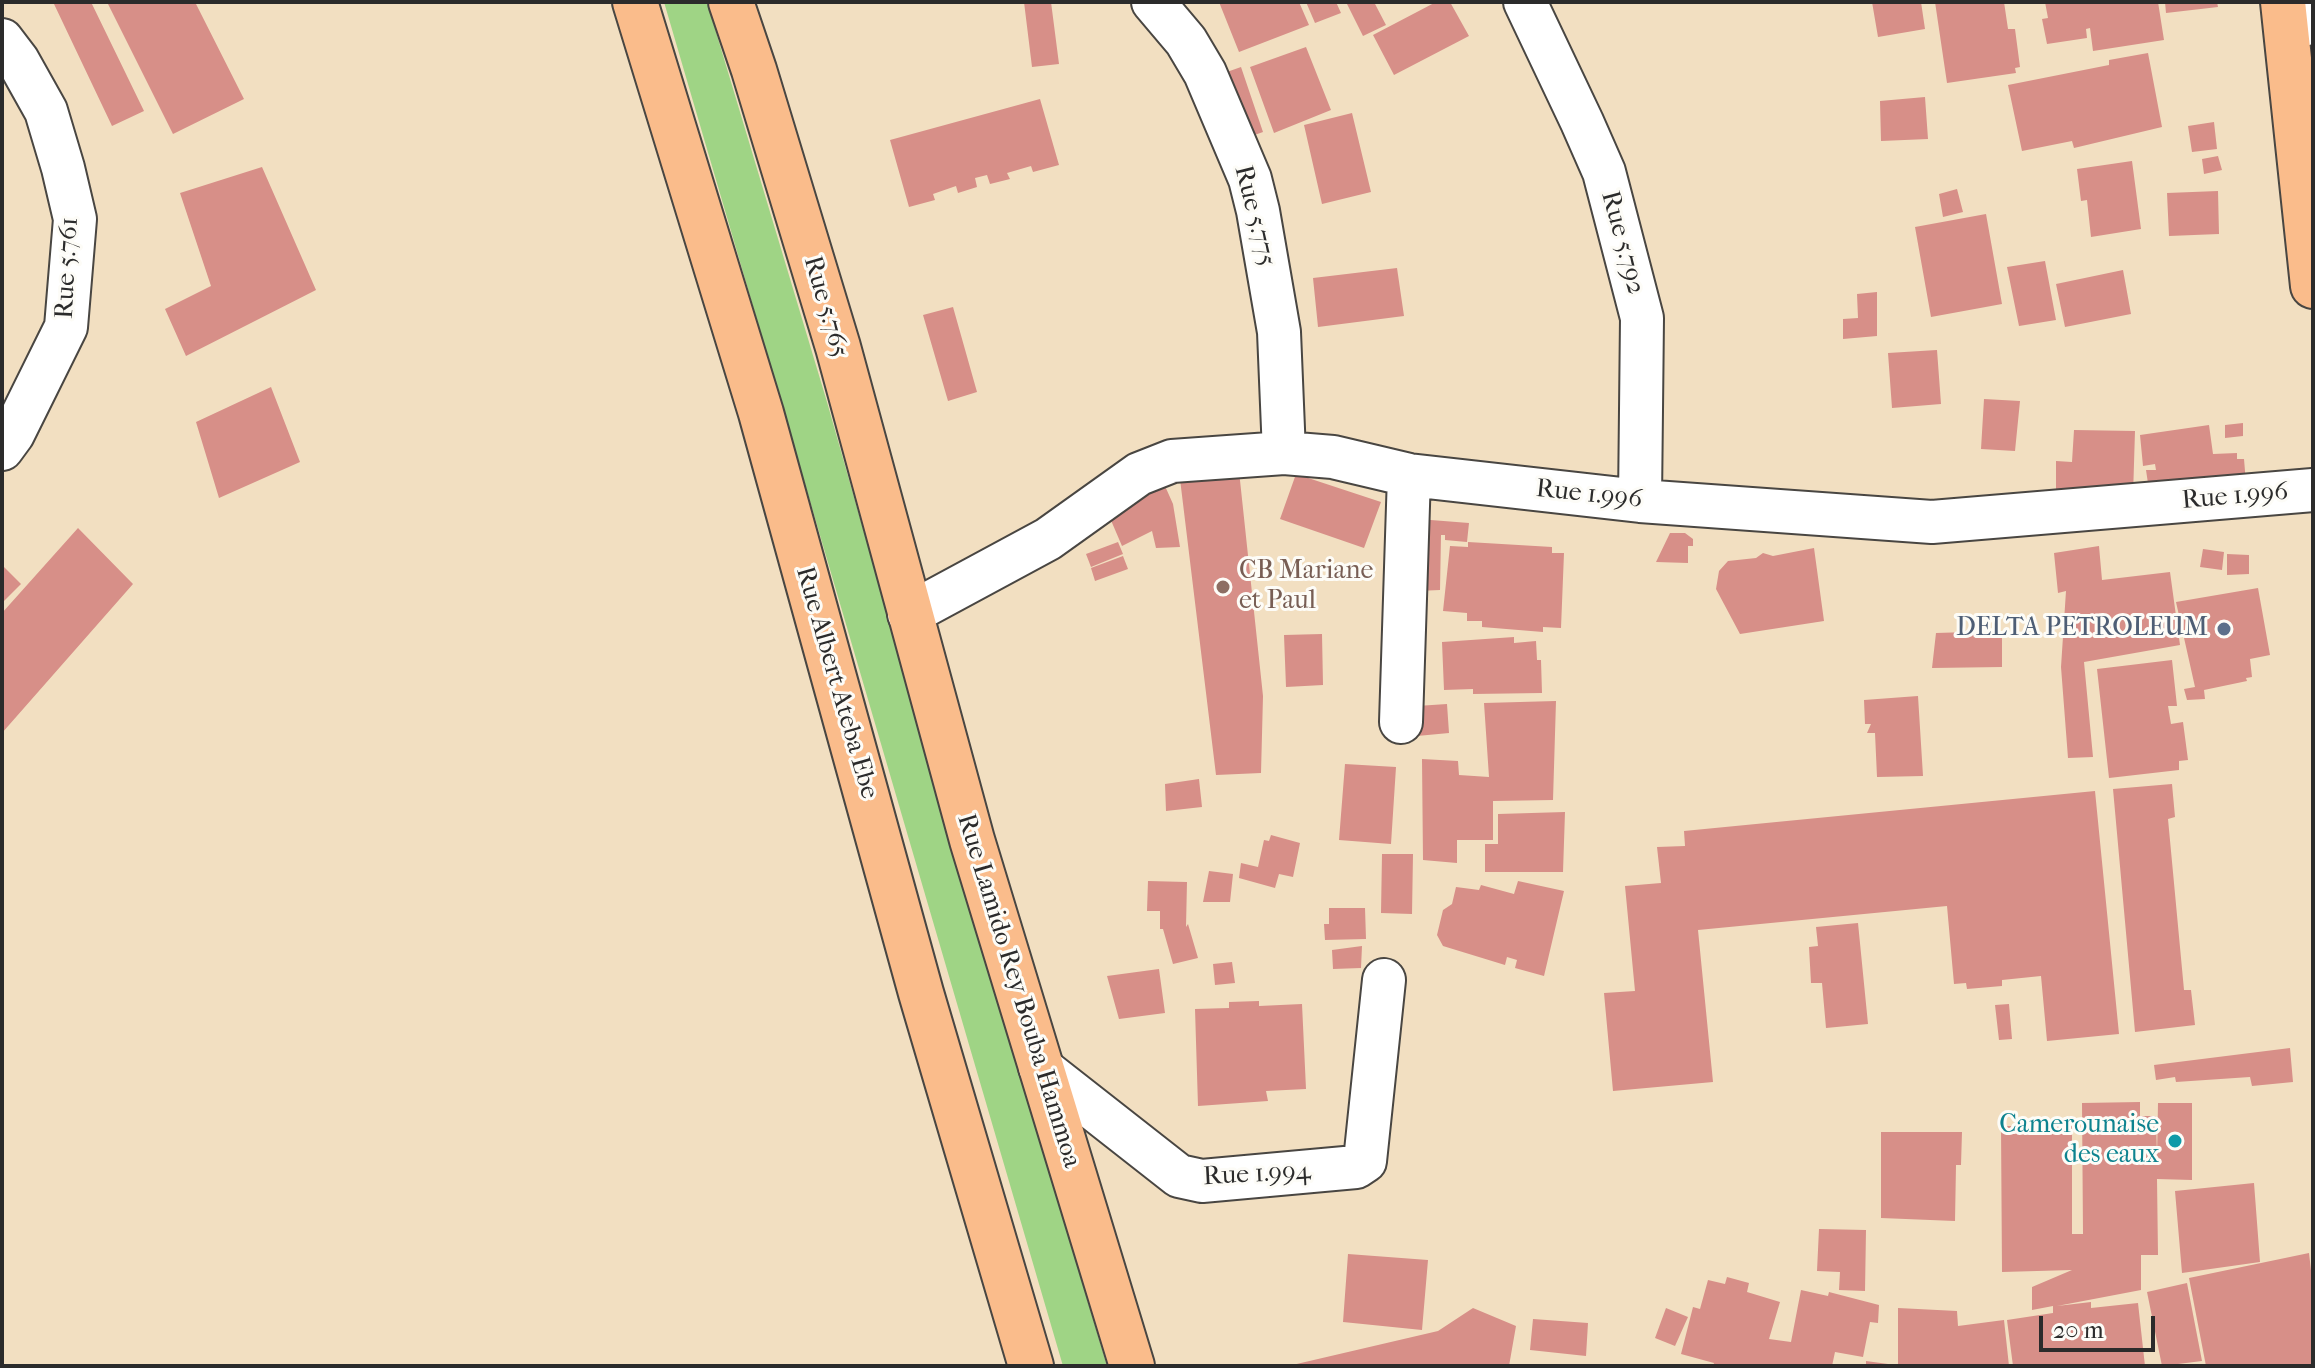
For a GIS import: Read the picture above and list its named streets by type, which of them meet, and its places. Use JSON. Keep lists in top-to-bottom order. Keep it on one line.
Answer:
{"streets":{"main road":["Rue 5.765","Rue Albert Ateba Ebe","Rue Lamido Rey Bouba Hammoa"],"street":["Rue 5.775","Rue 5.792","Rue 5.761","Rue 1.996","Rue 1.994"]},"crossings":[["Rue 5.775","Rue 1.996"],["Rue 5.792","Rue 1.996"],["Rue 5.765","Rue 1.996"],["Rue 5.765","Rue Lamido Rey Bouba Hammoa"],["Rue 1.996","Rue Lamido Rey Bouba Hammoa"],["Rue Lamido Rey Bouba Hammoa","Rue 1.994"]],"places":["CB Mariane et Paul","DELTA PETROLEUM","Camerounaise des eaux"],"scale_bar":"20 m"}
